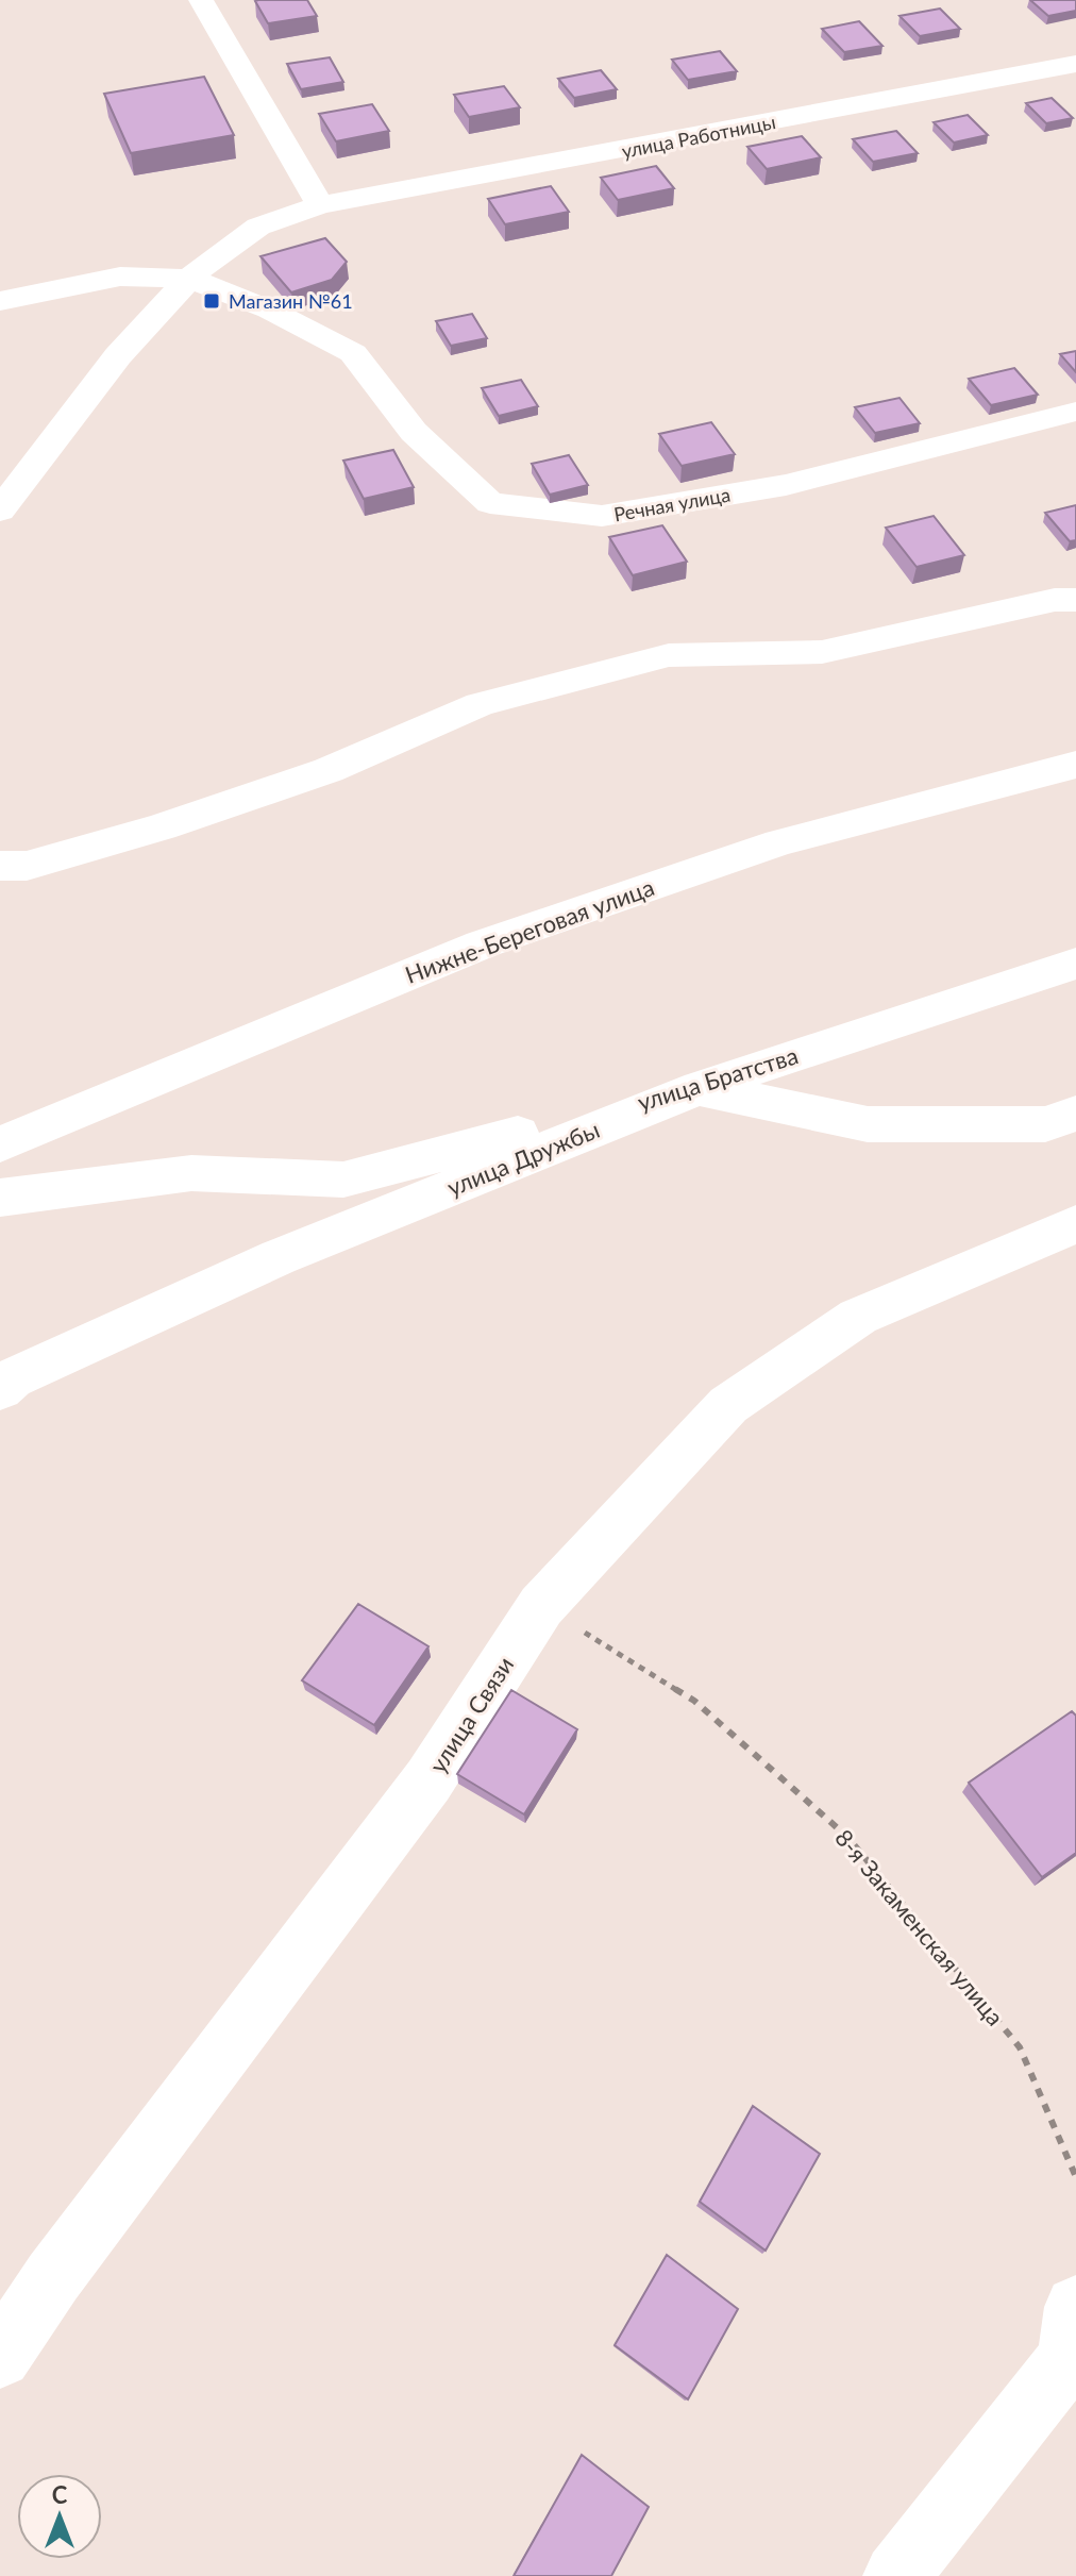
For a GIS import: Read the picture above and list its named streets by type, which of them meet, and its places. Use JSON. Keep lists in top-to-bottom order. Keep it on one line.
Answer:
{"streets":{"street":["улица Работницы","Речная улица","Нижне-Береговая улица","улица Братства","улица Дружбы","улица Связи"],"path":["8-я Закаменская улица"]},"crossings":[["улица Работницы","Речная улица"],["улица Братства","улица Дружбы"],["улица Связи","8-я Закаменская улица"]],"places":{"transit":["Магазин №61"]},"north":"top"}
